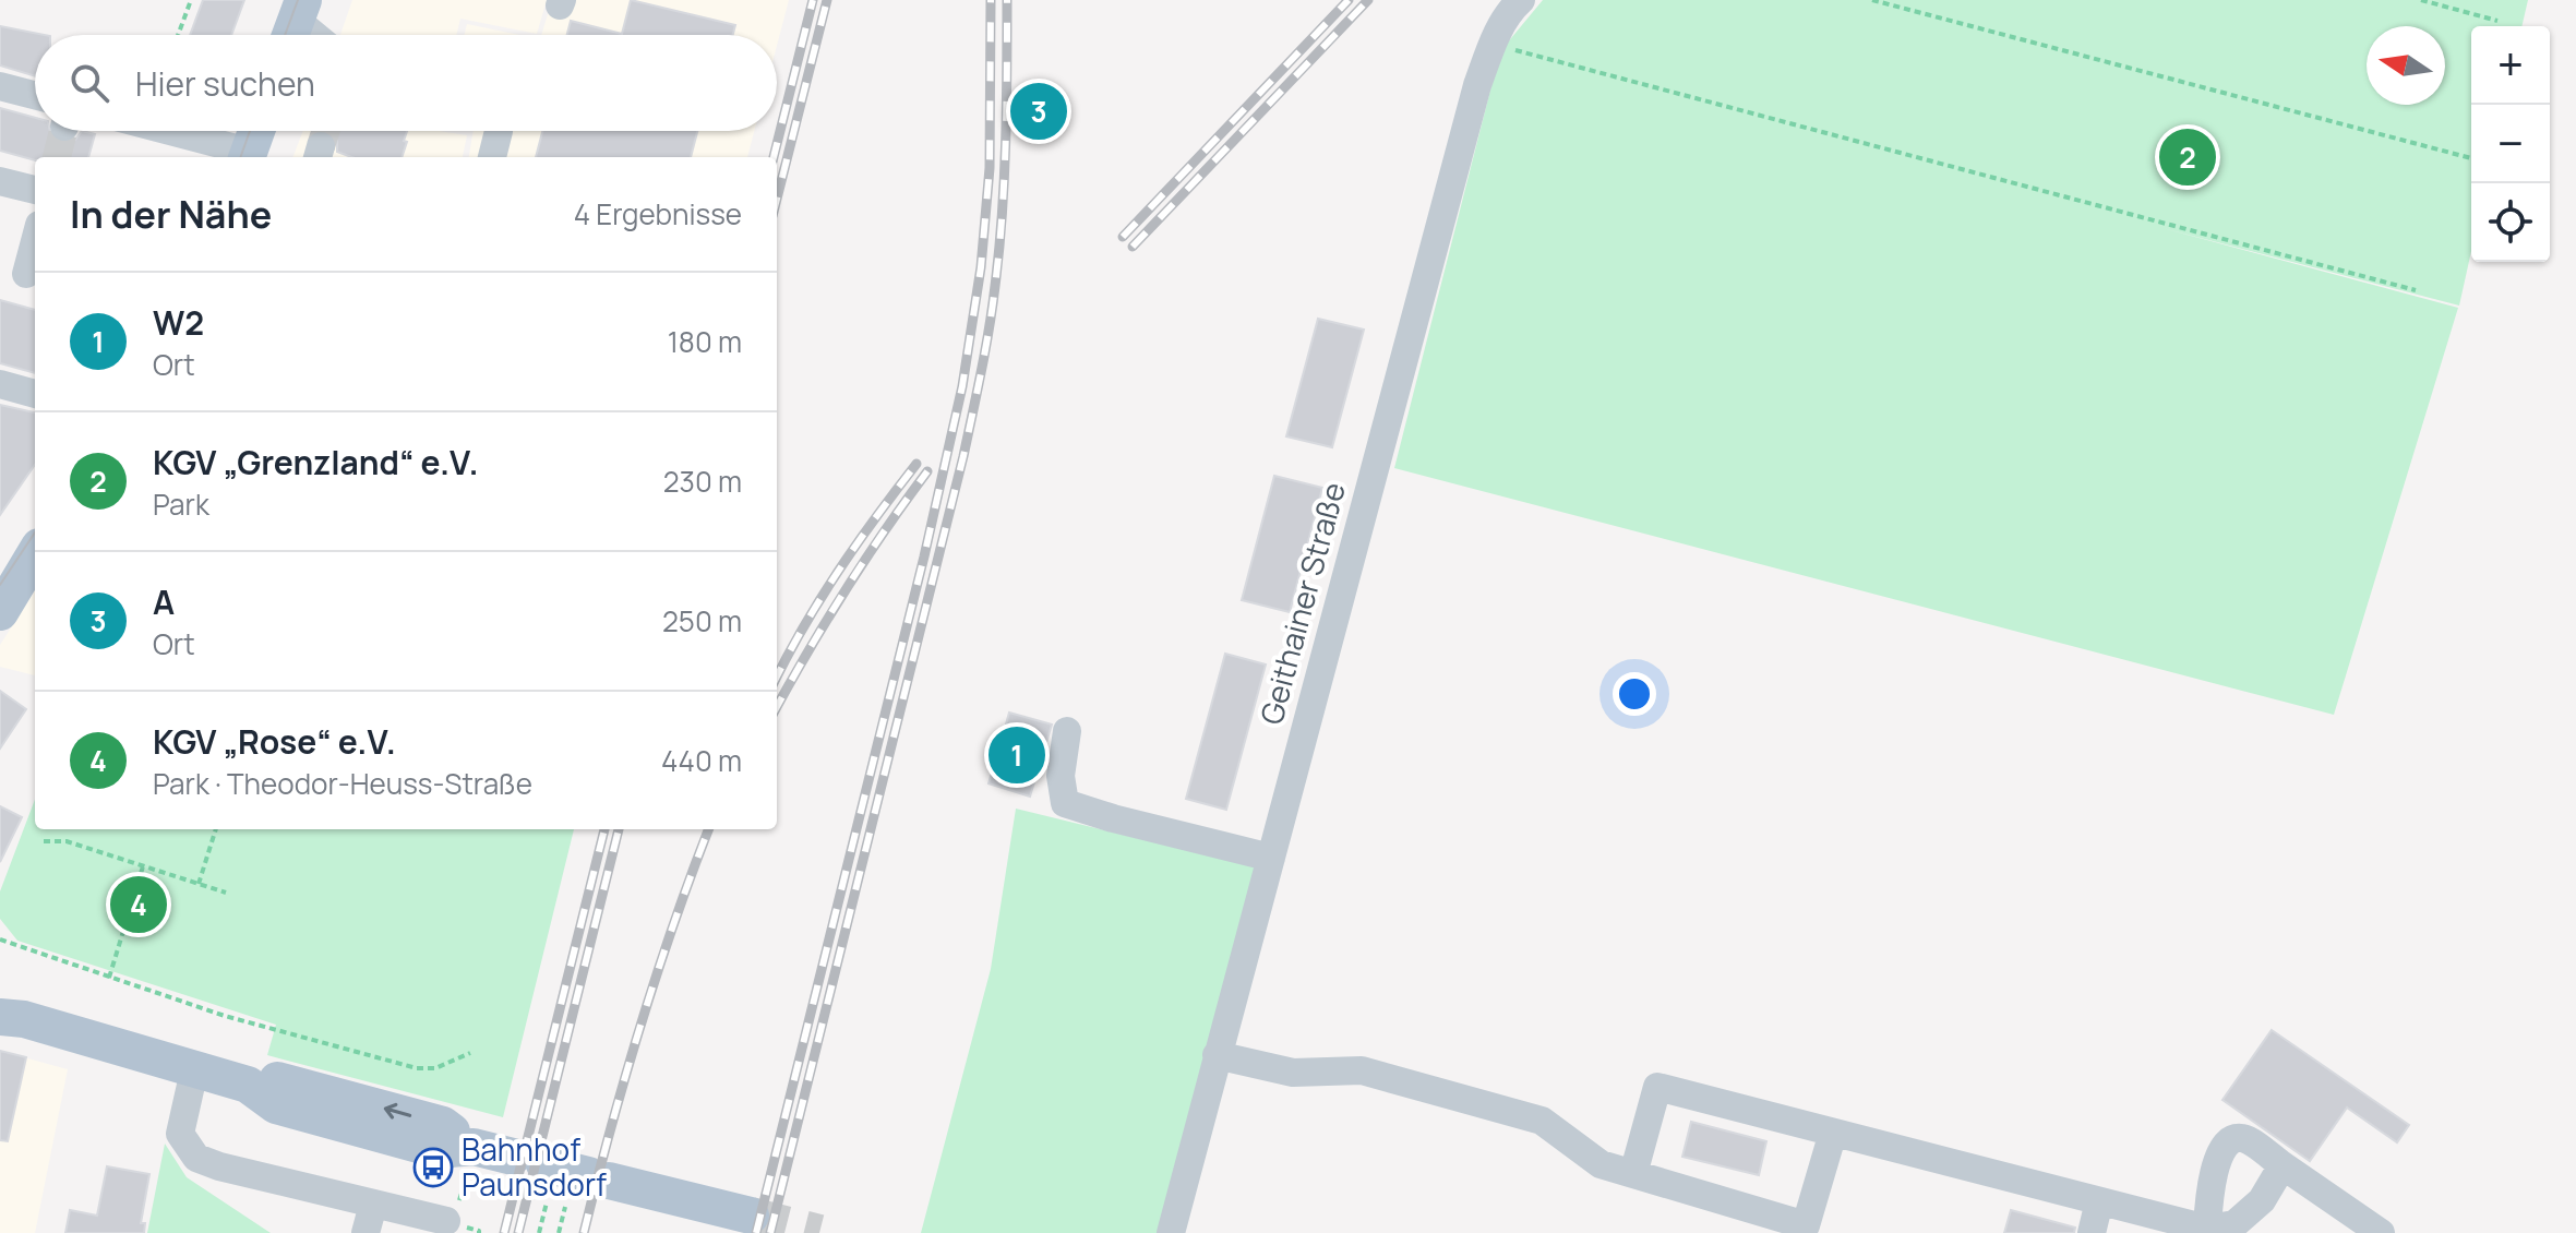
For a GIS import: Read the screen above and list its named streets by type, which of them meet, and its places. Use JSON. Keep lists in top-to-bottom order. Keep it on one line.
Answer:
{"streets":{"street":["Geithainer Straße"]},"places":{"bus stop":["Bahnhof Paunsdorf"]},"north":"left","page":{"map_buttons":["+","−"],"search":"Hier suchen","pins":["3","2","1","4"],"heading":["In der Nähe","4 Ergebnisse"],"list":[{"mark":"1","name":"W2","note":"Ort","value":"180 m"},{"mark":"2","name":"KGV „Grenzland“ e.V.","note":"Park","value":"230 m"},{"mark":"3","name":"A","note":"Ort","value":"250 m"},{"mark":"4","name":"KGV „Rose“ e.V.","note":"Park · Theodor-Heuss-Straße","value":"440 m"}]}}
